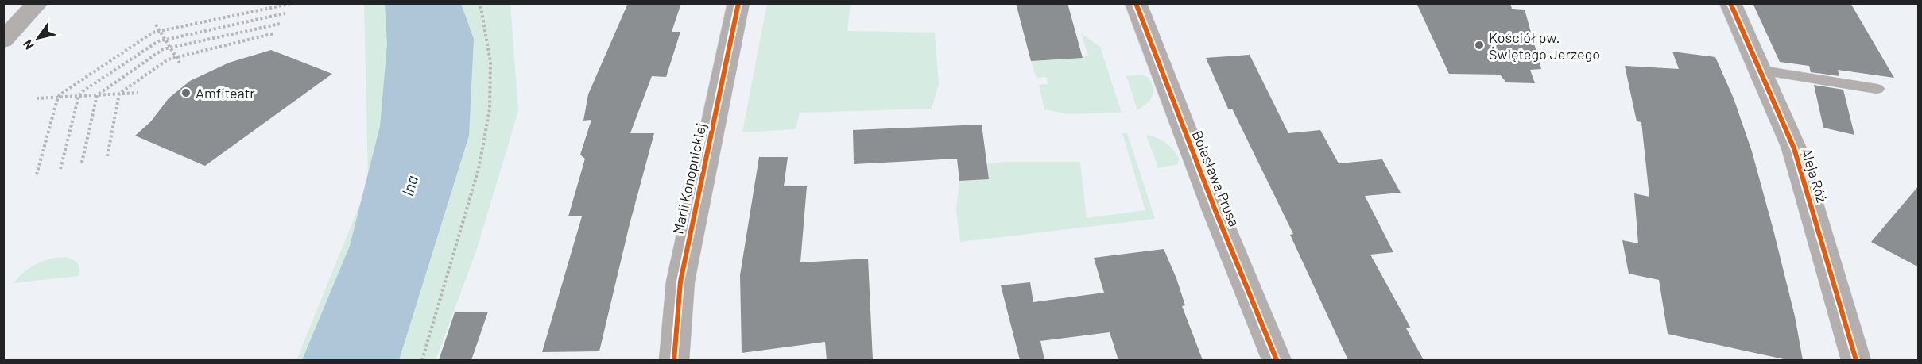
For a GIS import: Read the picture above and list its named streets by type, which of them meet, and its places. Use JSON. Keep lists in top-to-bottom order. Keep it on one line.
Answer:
{"streets":{"street":["Aleja Róż","Marii Konopnickiej","Bolesława Prusa"]},"water":["Ina"],"places":["Kościół pw. Świętego Jerzego","Amfiteatr"],"north":"bottom left"}
